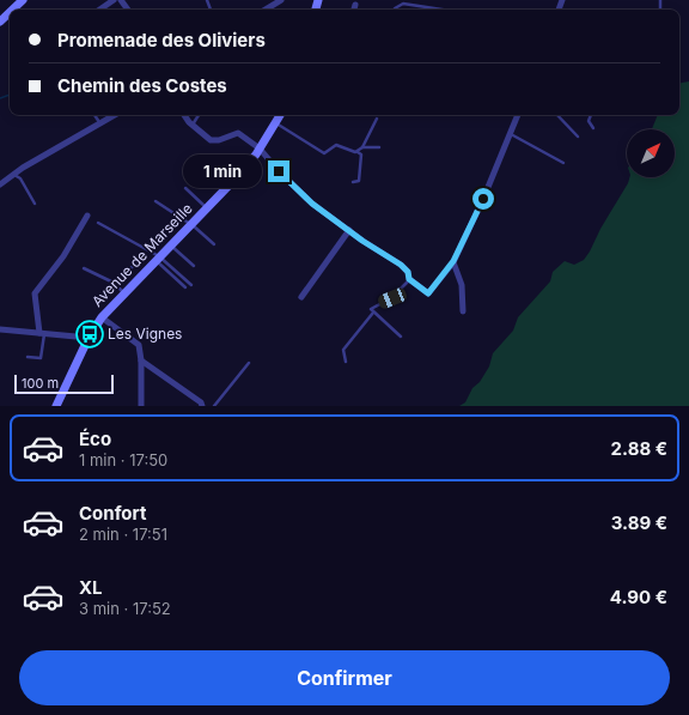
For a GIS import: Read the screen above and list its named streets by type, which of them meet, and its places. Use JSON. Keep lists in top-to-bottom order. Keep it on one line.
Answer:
{"streets":{"street":["Avenue de Marseille"]},"places":{"bus stop":["Les Vignes"]},"scale_bar":"100 m","north":"top right","page":{"banner":["Promenade des Oliviers","Chemin des Costes"],"bubble":"1 min","scale":"100 m","list":[{"name":"Éco","note":"1 min · 17:50","value":"2.88 €"},{"name":"Confort","note":"2 min · 17:51","value":"3.89 €"},{"name":"XL","note":"3 min · 17:52","value":"4.90 €"}],"buttons":"Confirmer"}}
